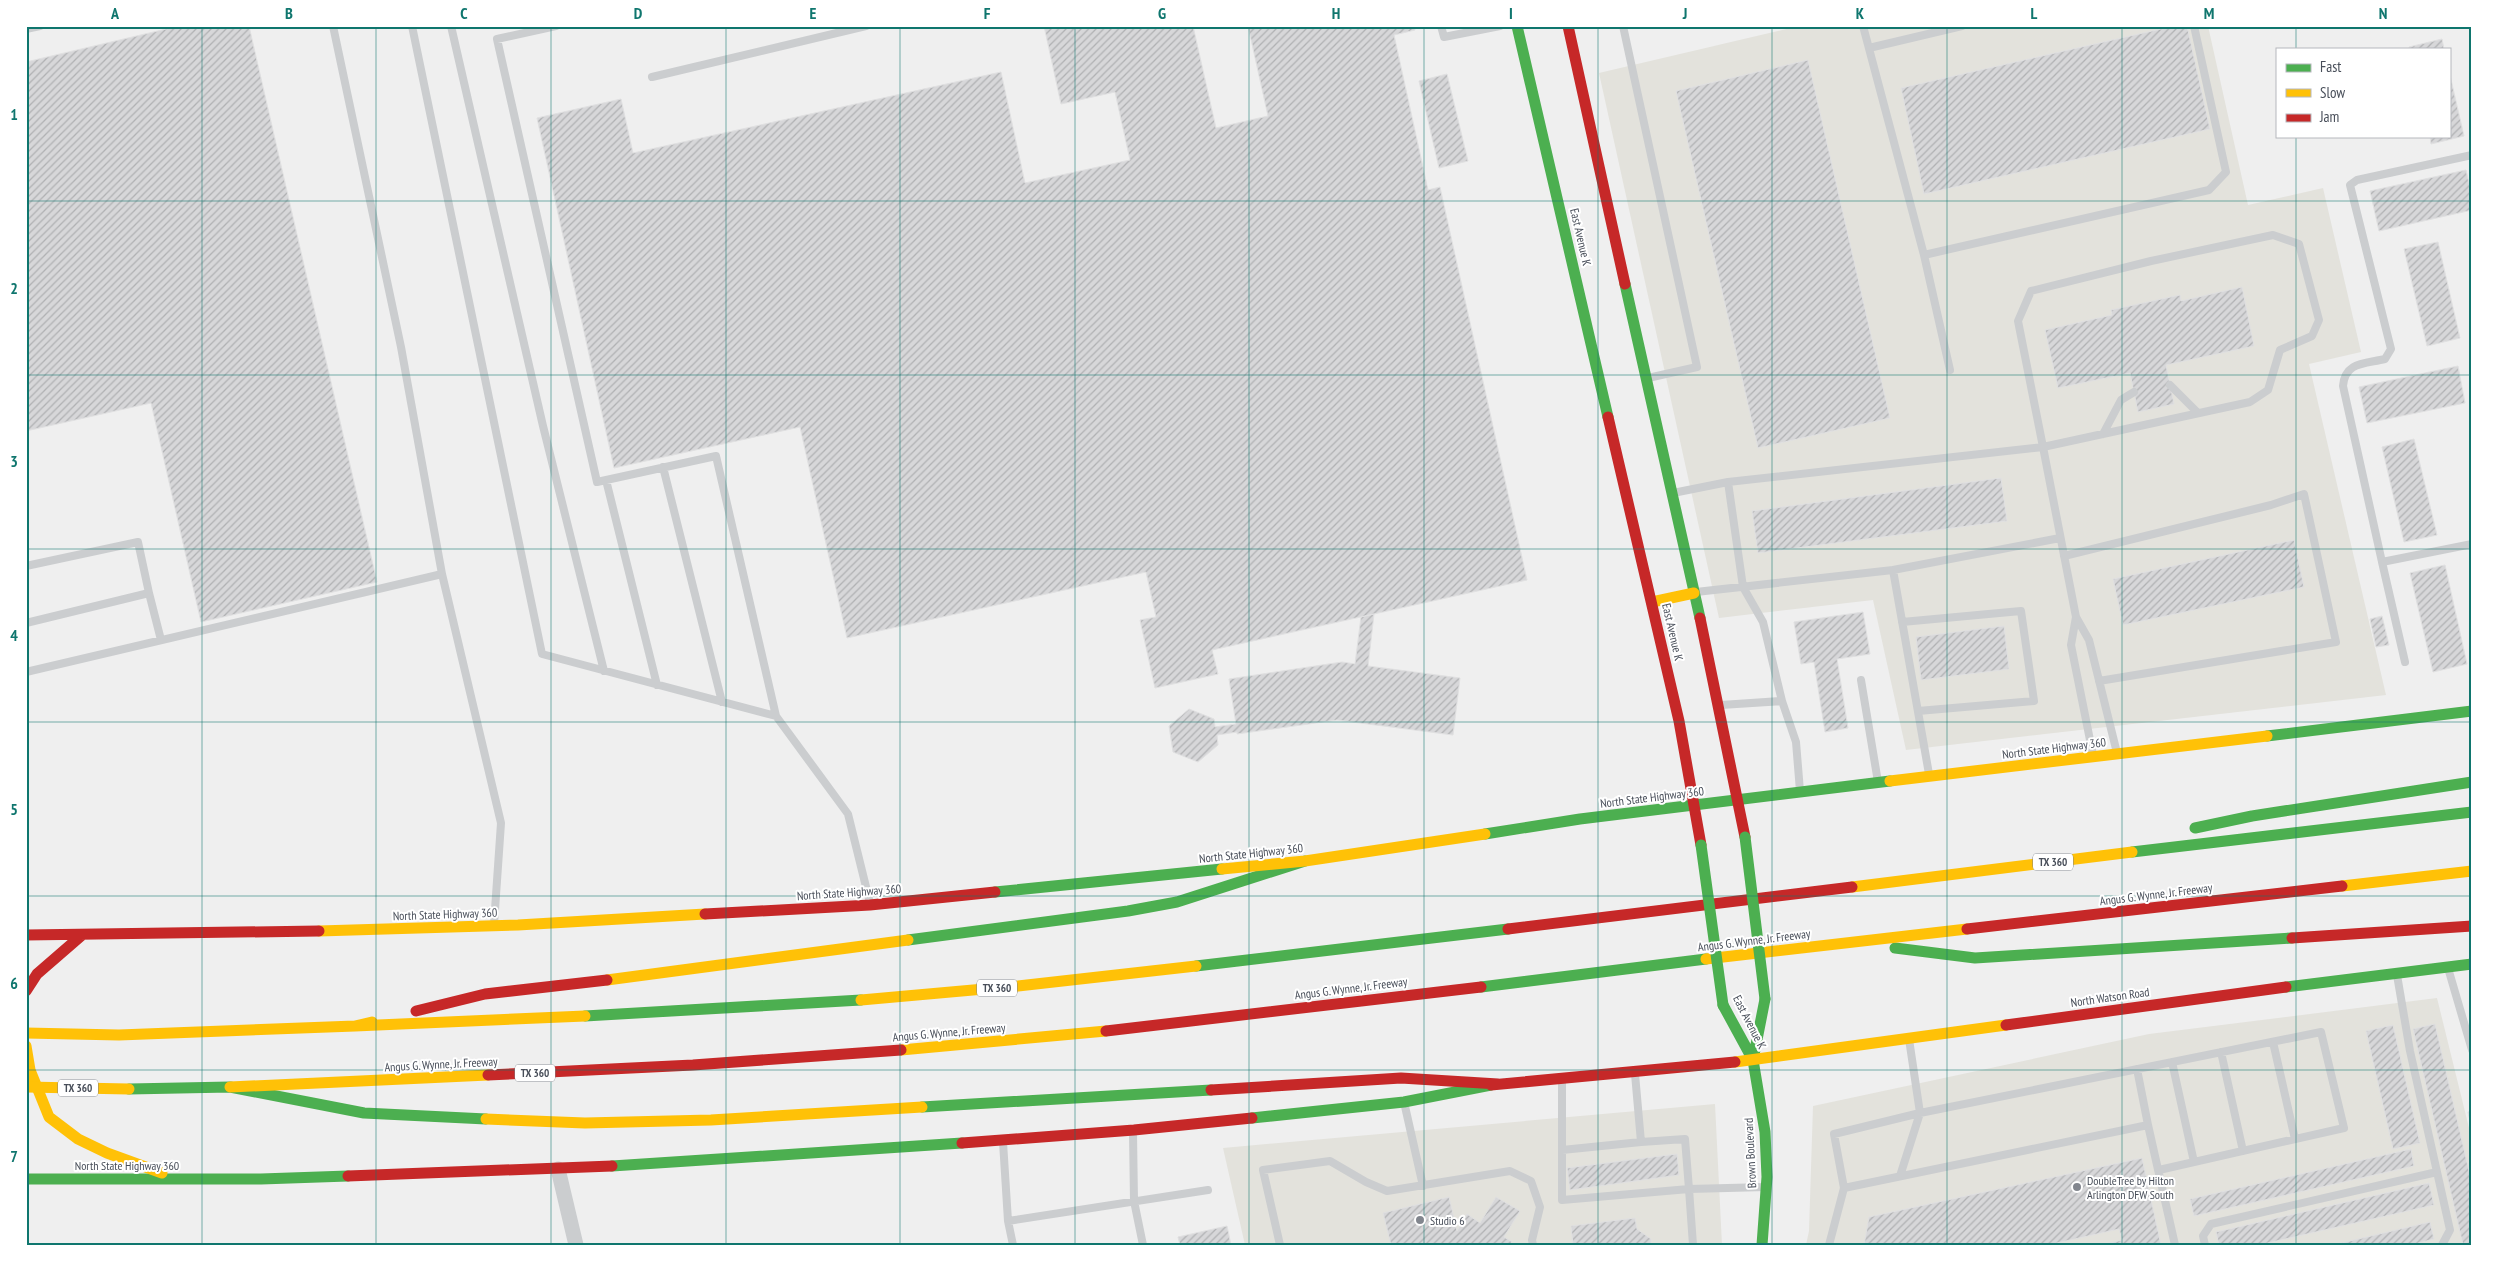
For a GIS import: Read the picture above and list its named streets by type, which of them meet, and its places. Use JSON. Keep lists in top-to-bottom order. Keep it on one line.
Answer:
{"streets":{"main road":["East Avenue K","North State Highway 360","TX 360","Angus G. Wynne, Jr. Freeway","North Watson Road","Brown Boulevard"]},"crossings":[["East Avenue K","North State Highway 360"],["East Avenue K","North Watson Road"],["East Avenue K","Brown Boulevard"],["North State Highway 360","North Watson Road"],["North State Highway 360","Brown Boulevard"],["TX 360","Angus G. Wynne, Jr. Freeway"],["North Watson Road","Brown Boulevard"]],"places":["DoubleTree by Hilton Arlington DFW South","Studio 6"],"legend":["Fast","Slow","Jam"],"grid":{"columns":["A","B","C","D","E","F","G","H","I","J","K","L","M","N"],"rows":["1","2","3","4","5","6","7"]}}
